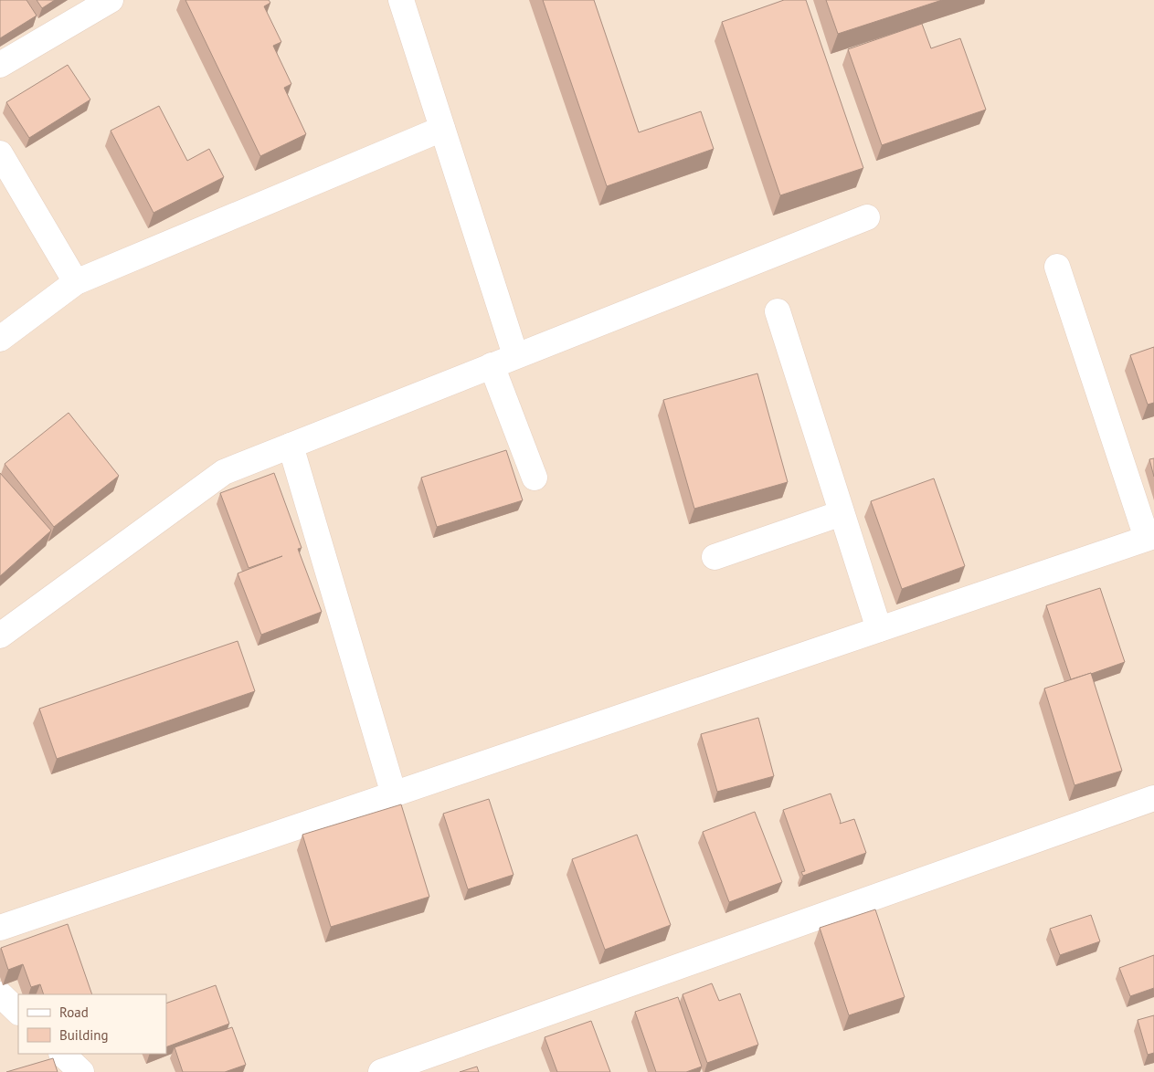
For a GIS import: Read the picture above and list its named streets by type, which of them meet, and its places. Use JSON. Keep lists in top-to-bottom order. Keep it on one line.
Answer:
{"legend":["Road","Building"]}
